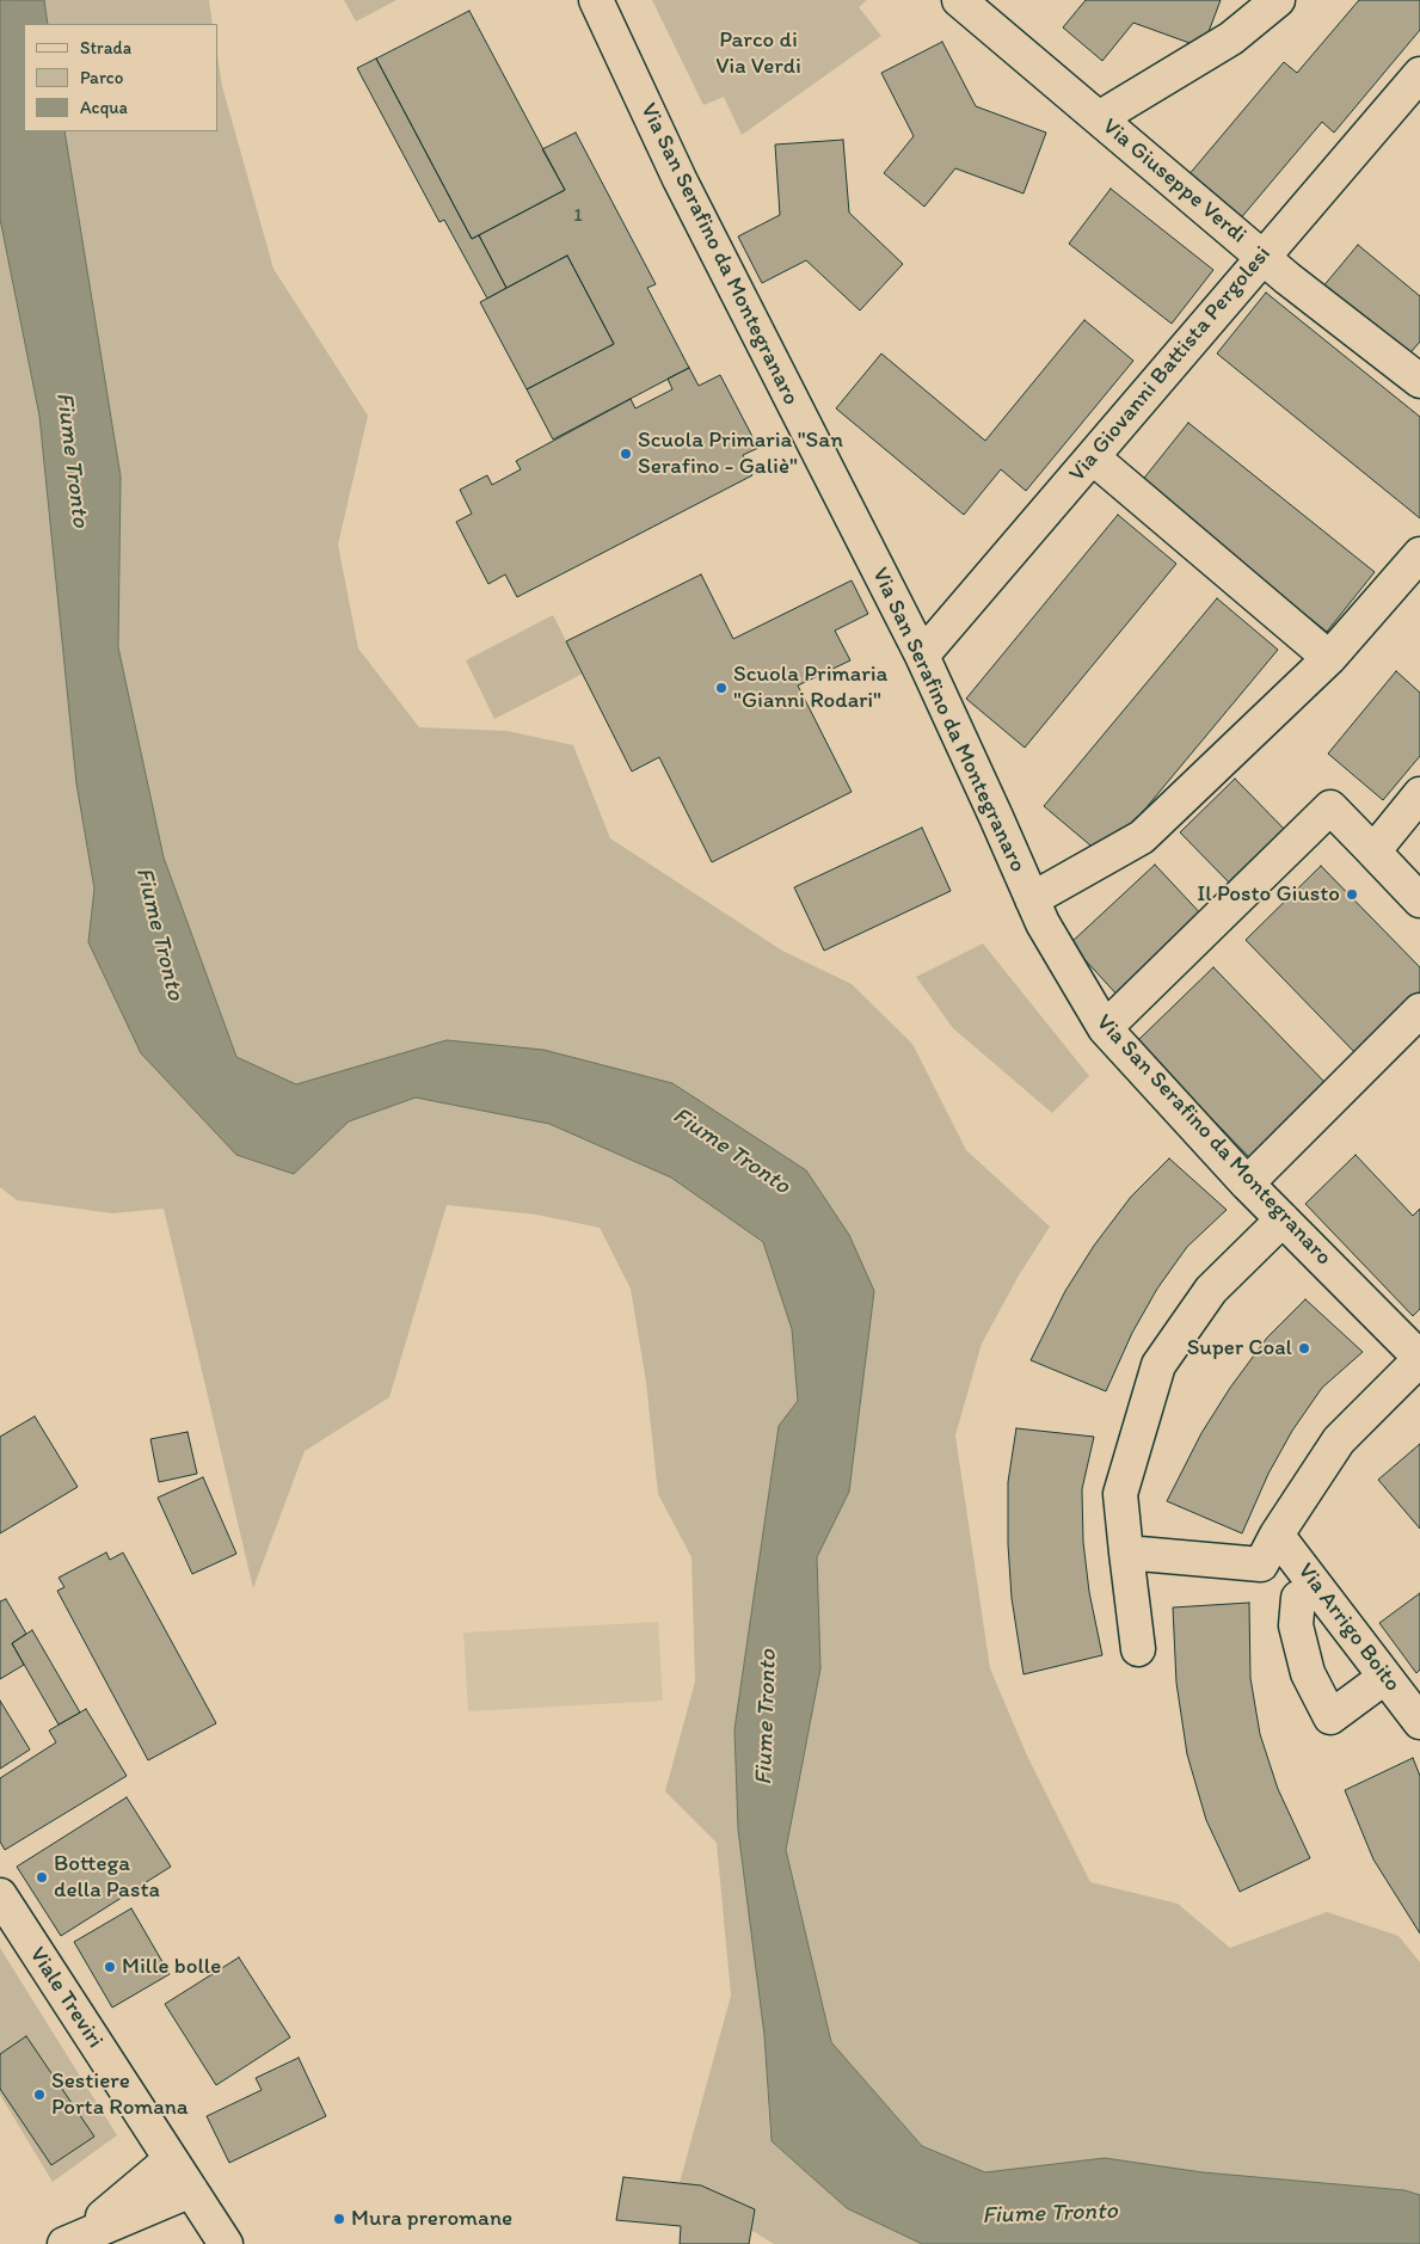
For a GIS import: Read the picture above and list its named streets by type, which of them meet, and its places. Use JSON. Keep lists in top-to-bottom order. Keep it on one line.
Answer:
{"streets":{"street":["Via Giuseppe Verdi","Via San Serafino da Montegranaro","Via Giovanni Battista Pergolesi","Via Arrigo Boito","Viale Treviri"]},"crossings":[["Via Giuseppe Verdi","Via Giovanni Battista Pergolesi"],["Via San Serafino da Montegranaro","Via Giovanni Battista Pergolesi"],["Via San Serafino da Montegranaro","Via Arrigo Boito"]],"water":["Fiume Tronto"],"parks":["Parco di Via Verdi"],"places":["Scuola Primaria \"San Serafino - Galiè\"","Scuola Primaria \"Gianni Rodari\"","Il Posto Giusto","Super Coal","Bottega della Pasta","Mille bolle","Sestiere Porta Romana","Mura preromane"],"house_numbers":["1"],"legend":["Strada","Parco","Acqua"]}
